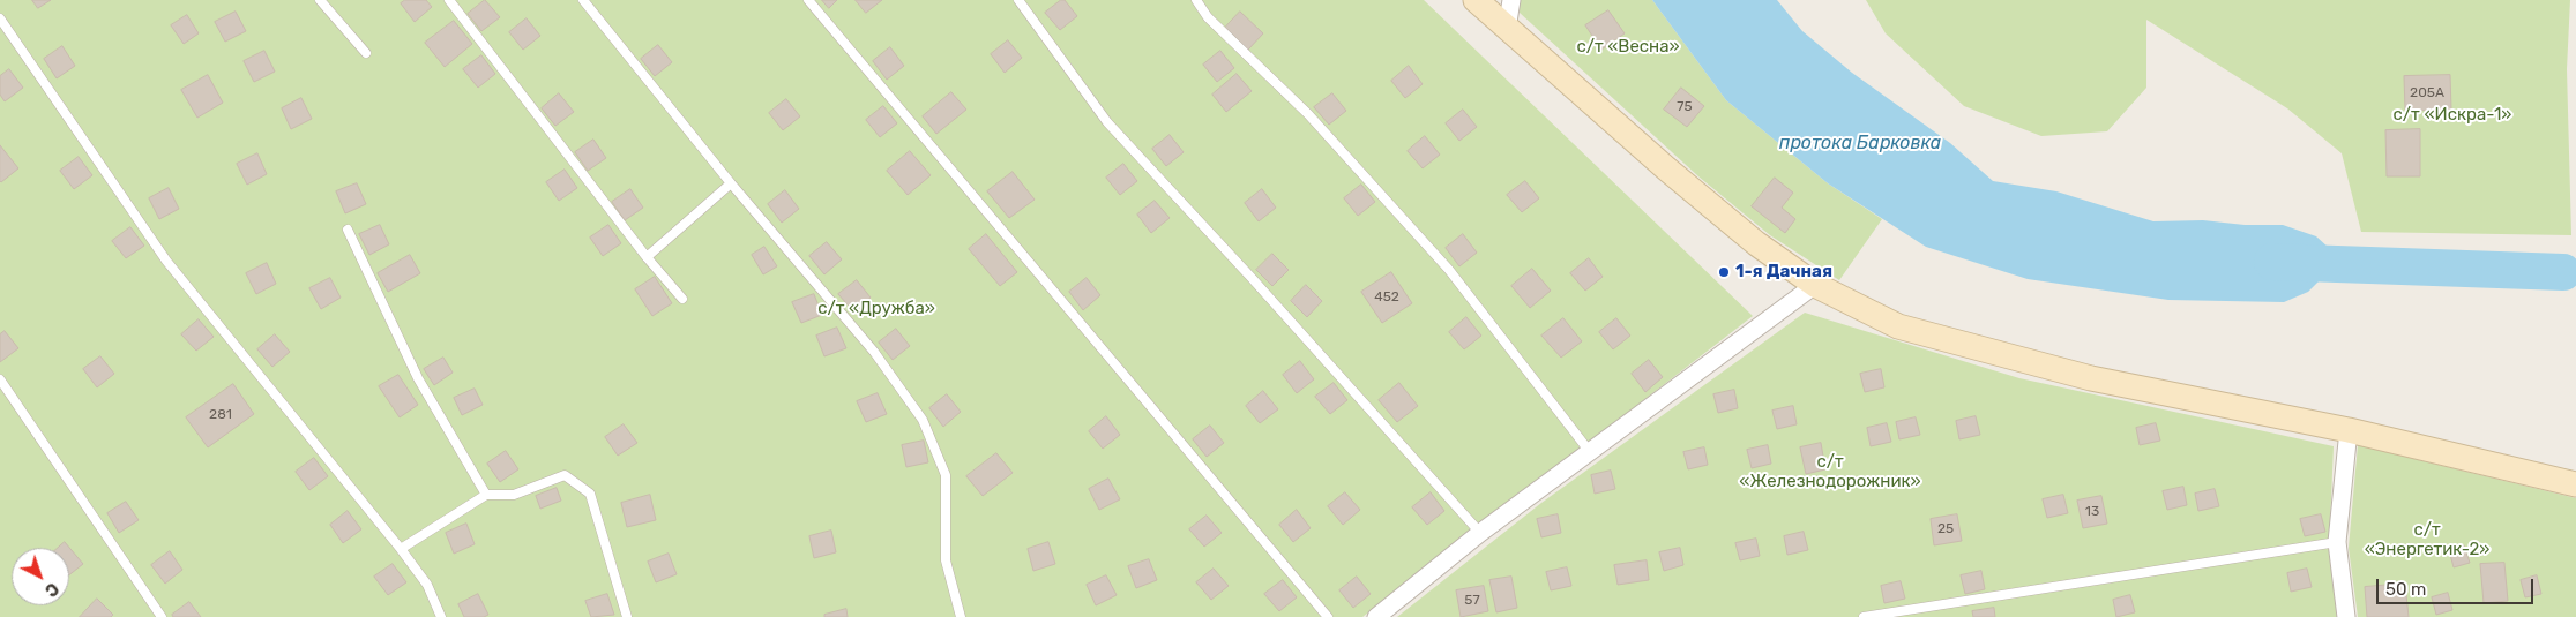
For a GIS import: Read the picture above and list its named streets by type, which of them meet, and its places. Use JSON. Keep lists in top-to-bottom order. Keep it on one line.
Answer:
{"water":["протока Барковка"],"parks":["с/т «Весна»","с/т «Искра-1»","с/т «Дружба»","с/т «Железнодорожник»","с/т «Энергетик-2»"],"places":["1-я Дачная"],"house_numbers":["205А","75","452","281","13","25","57"],"scale_bar":"50 m","north":"bottom right"}
